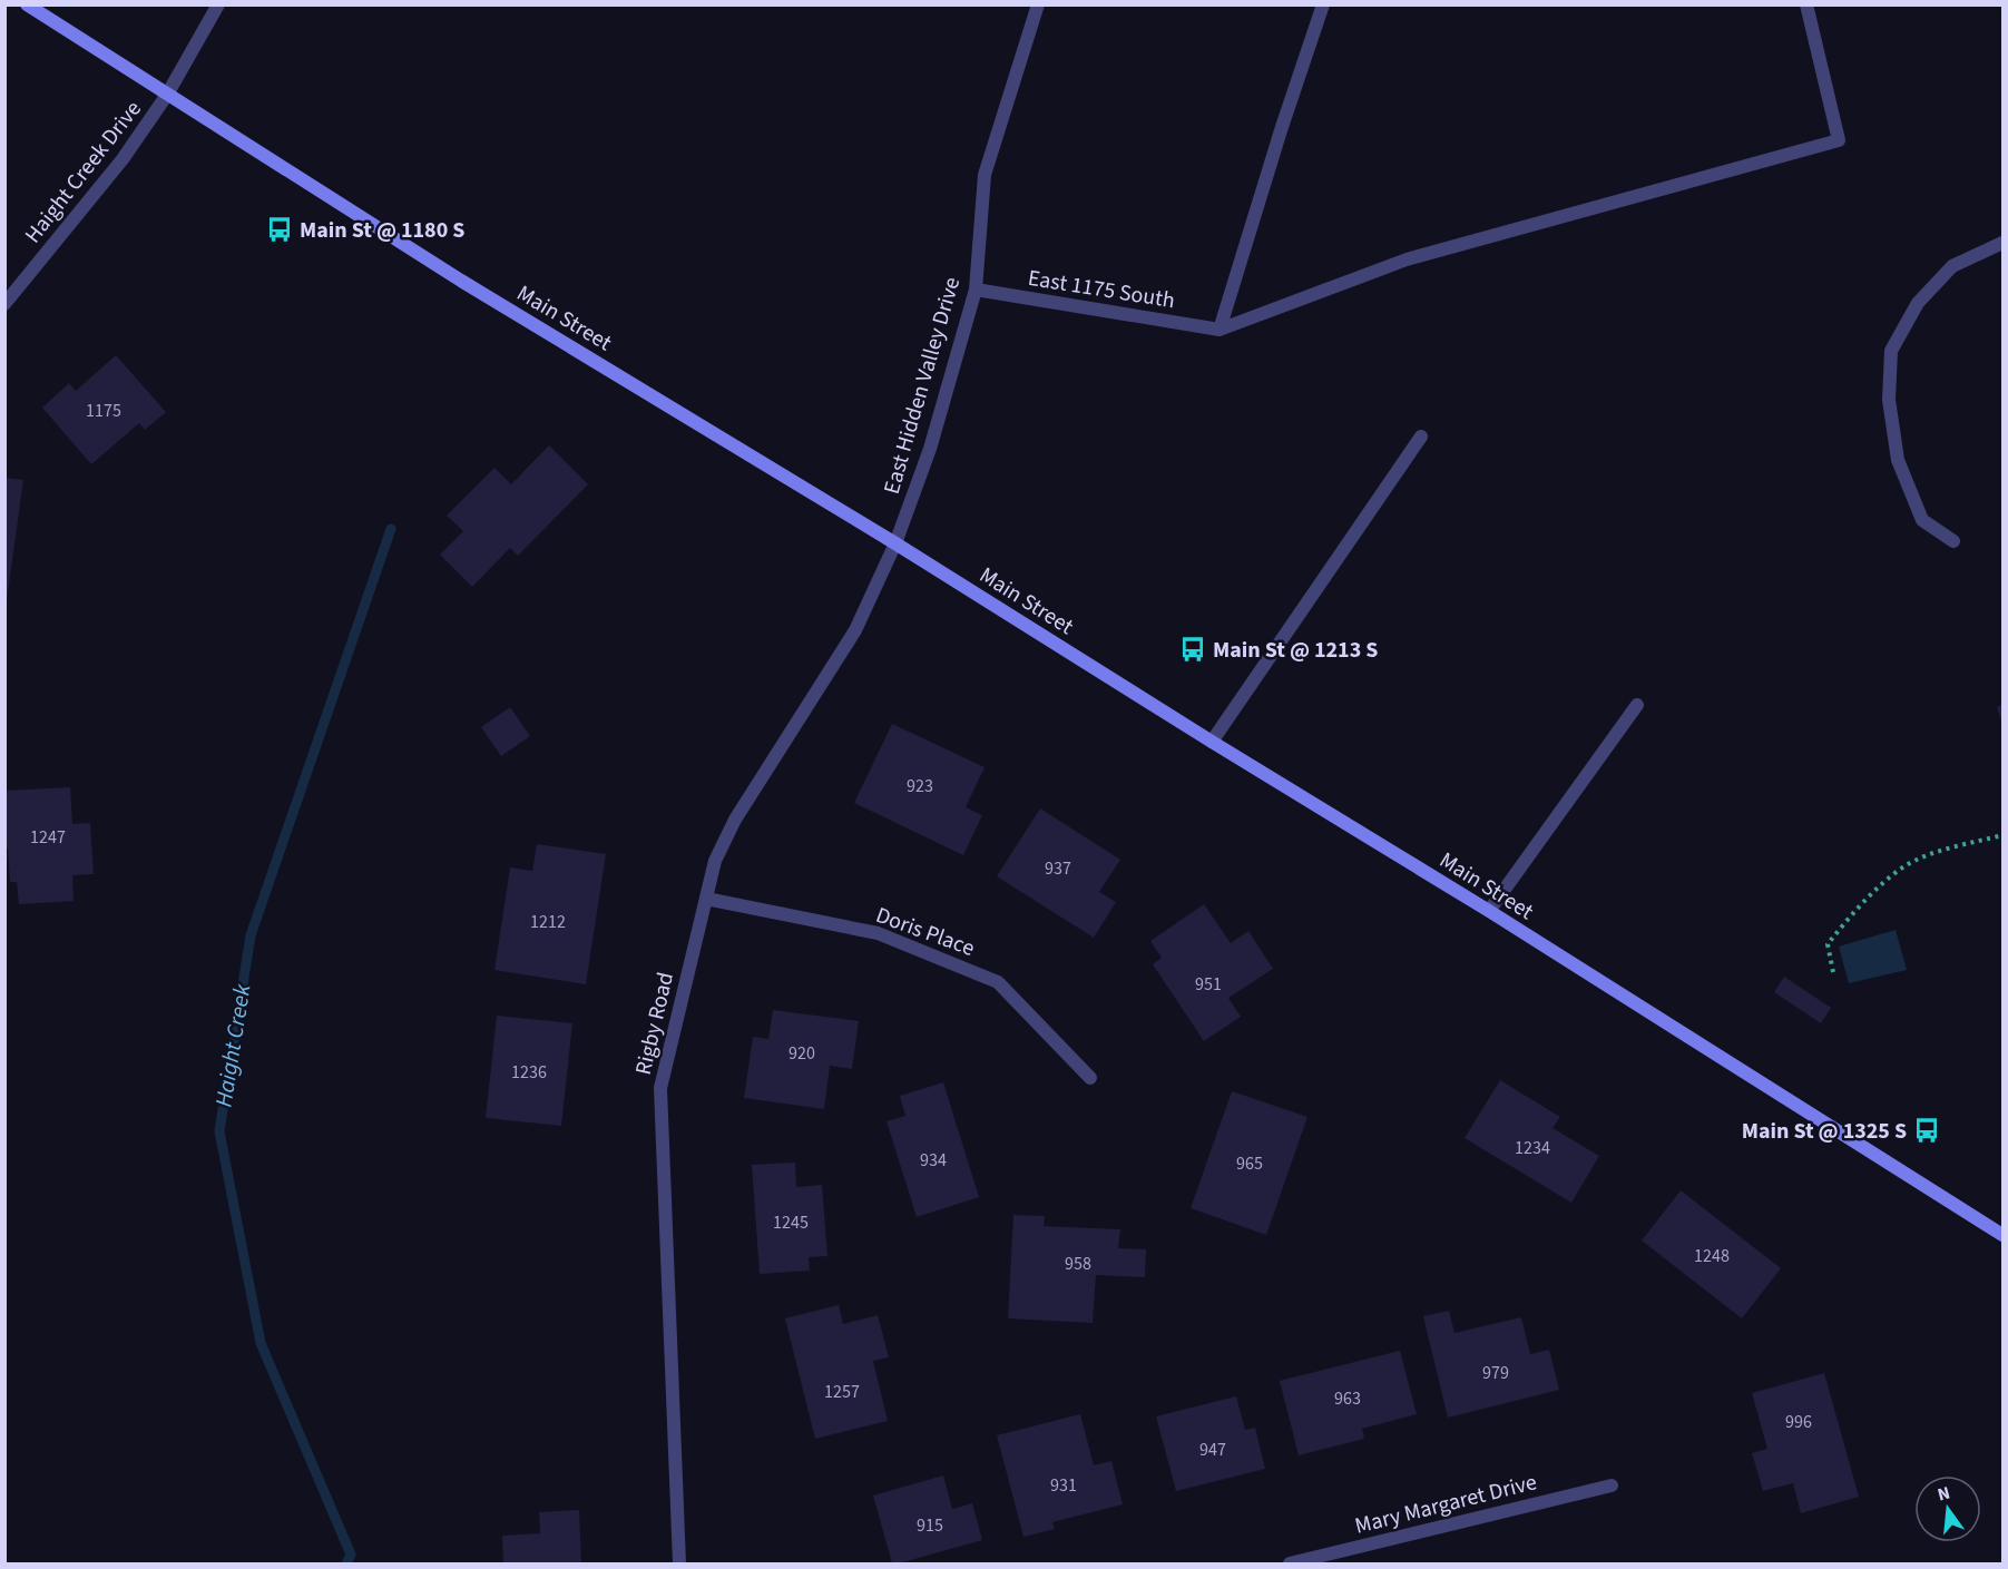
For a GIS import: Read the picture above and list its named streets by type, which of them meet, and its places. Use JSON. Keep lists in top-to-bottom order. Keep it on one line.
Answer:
{"streets":{"main road":["Main Street"],"street":["Haight Creek Drive","East 1175 South","East Hidden Valley Drive","Doris Place","Rigby Road","Mary Margaret Drive"]},"crossings":[["Haight Creek Drive","Main Street"],["East 1175 South","East Hidden Valley Drive"],["Main Street","East Hidden Valley Drive"],["Main Street","Rigby Road"],["East Hidden Valley Drive","Rigby Road"],["Doris Place","Rigby Road"]],"water":["Haight Creek"],"places":{"bus stop":["Main St @ 1180 S","Main St @ 1213 S","Main St @ 1325 S"]},"house_numbers":["1175","923","1247","937","1212","951","920","1236","1234","934","965","1245","1248","958","979","1257","963","996","947","931","915"],"north":"top"}
